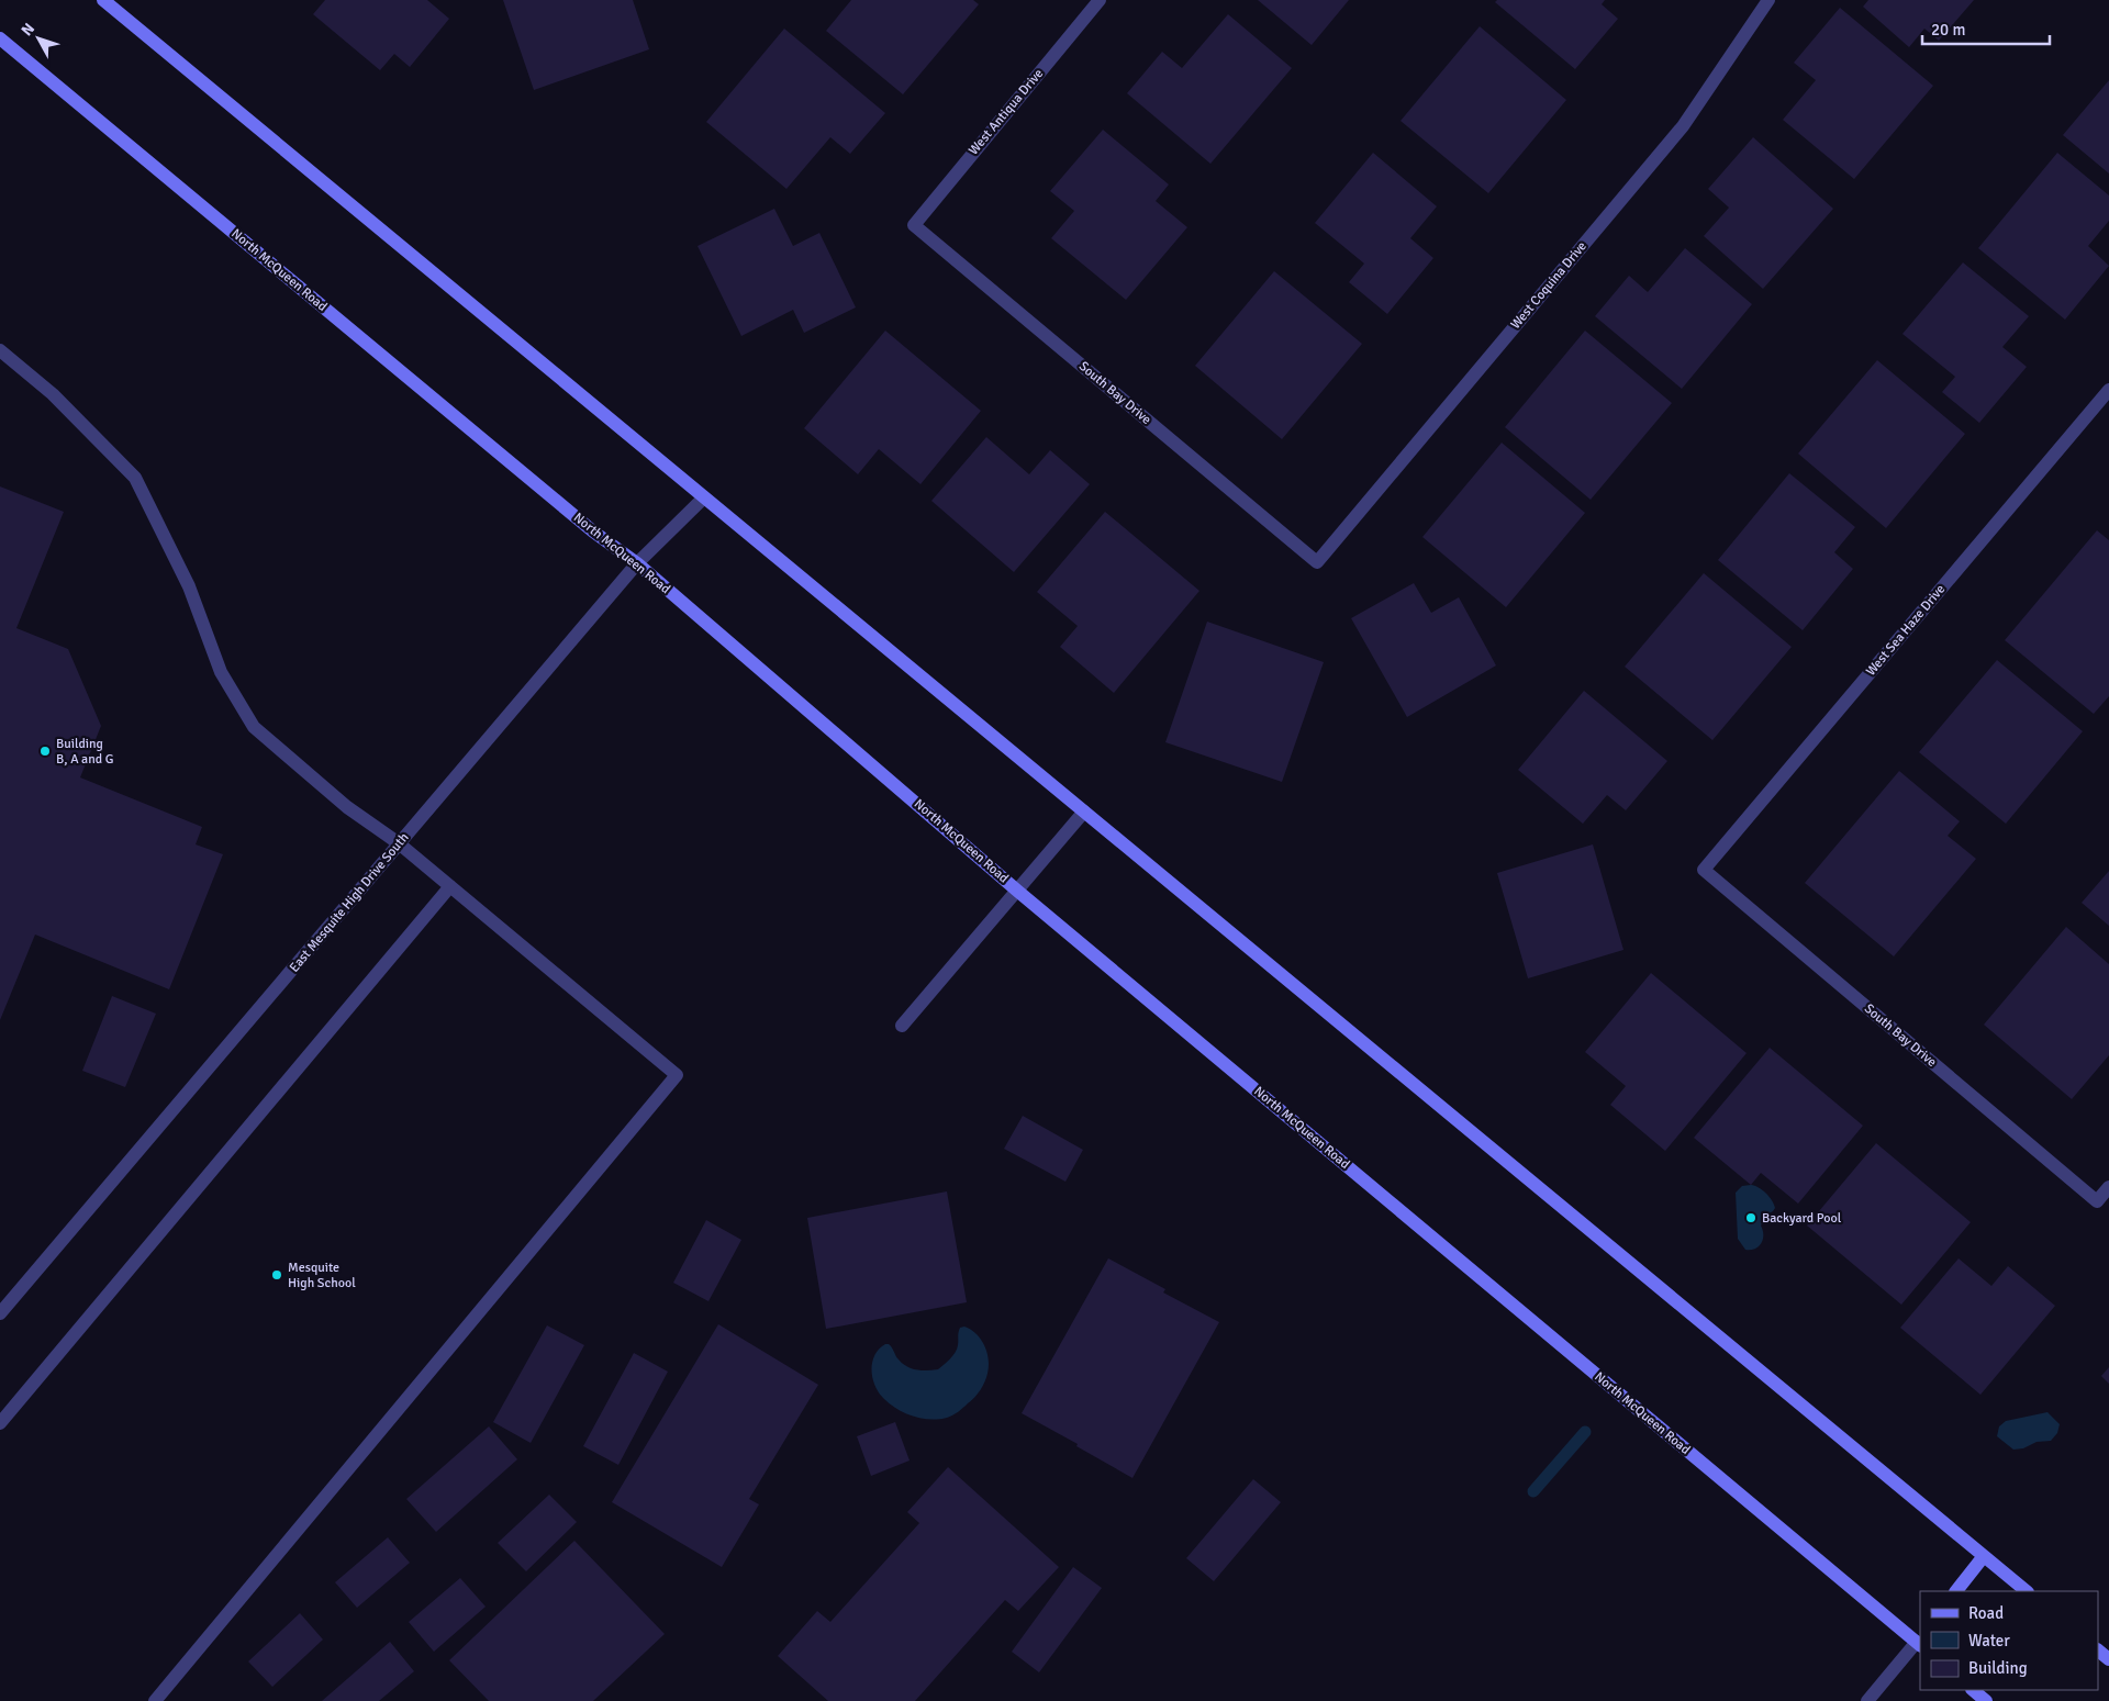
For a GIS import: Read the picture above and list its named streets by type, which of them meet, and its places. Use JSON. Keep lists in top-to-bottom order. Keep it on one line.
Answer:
{"streets":{"main road":["North McQueen Road"],"street":["West Antiqua Drive","West Coquina Drive","South Bay Drive","West Sea Haze Drive","East Mesquite High Drive South"]},"crossings":[["West Antiqua Drive","South Bay Drive"],["North McQueen Road","East Mesquite High Drive South"],["West Coquina Drive","South Bay Drive"],["South Bay Drive","West Sea Haze Drive"]],"places":["Building B, A and G","Backyard Pool","Mesquite High School"],"legend":["Road","Water","Building"],"scale_bar":"20 m","north":"top left"}
